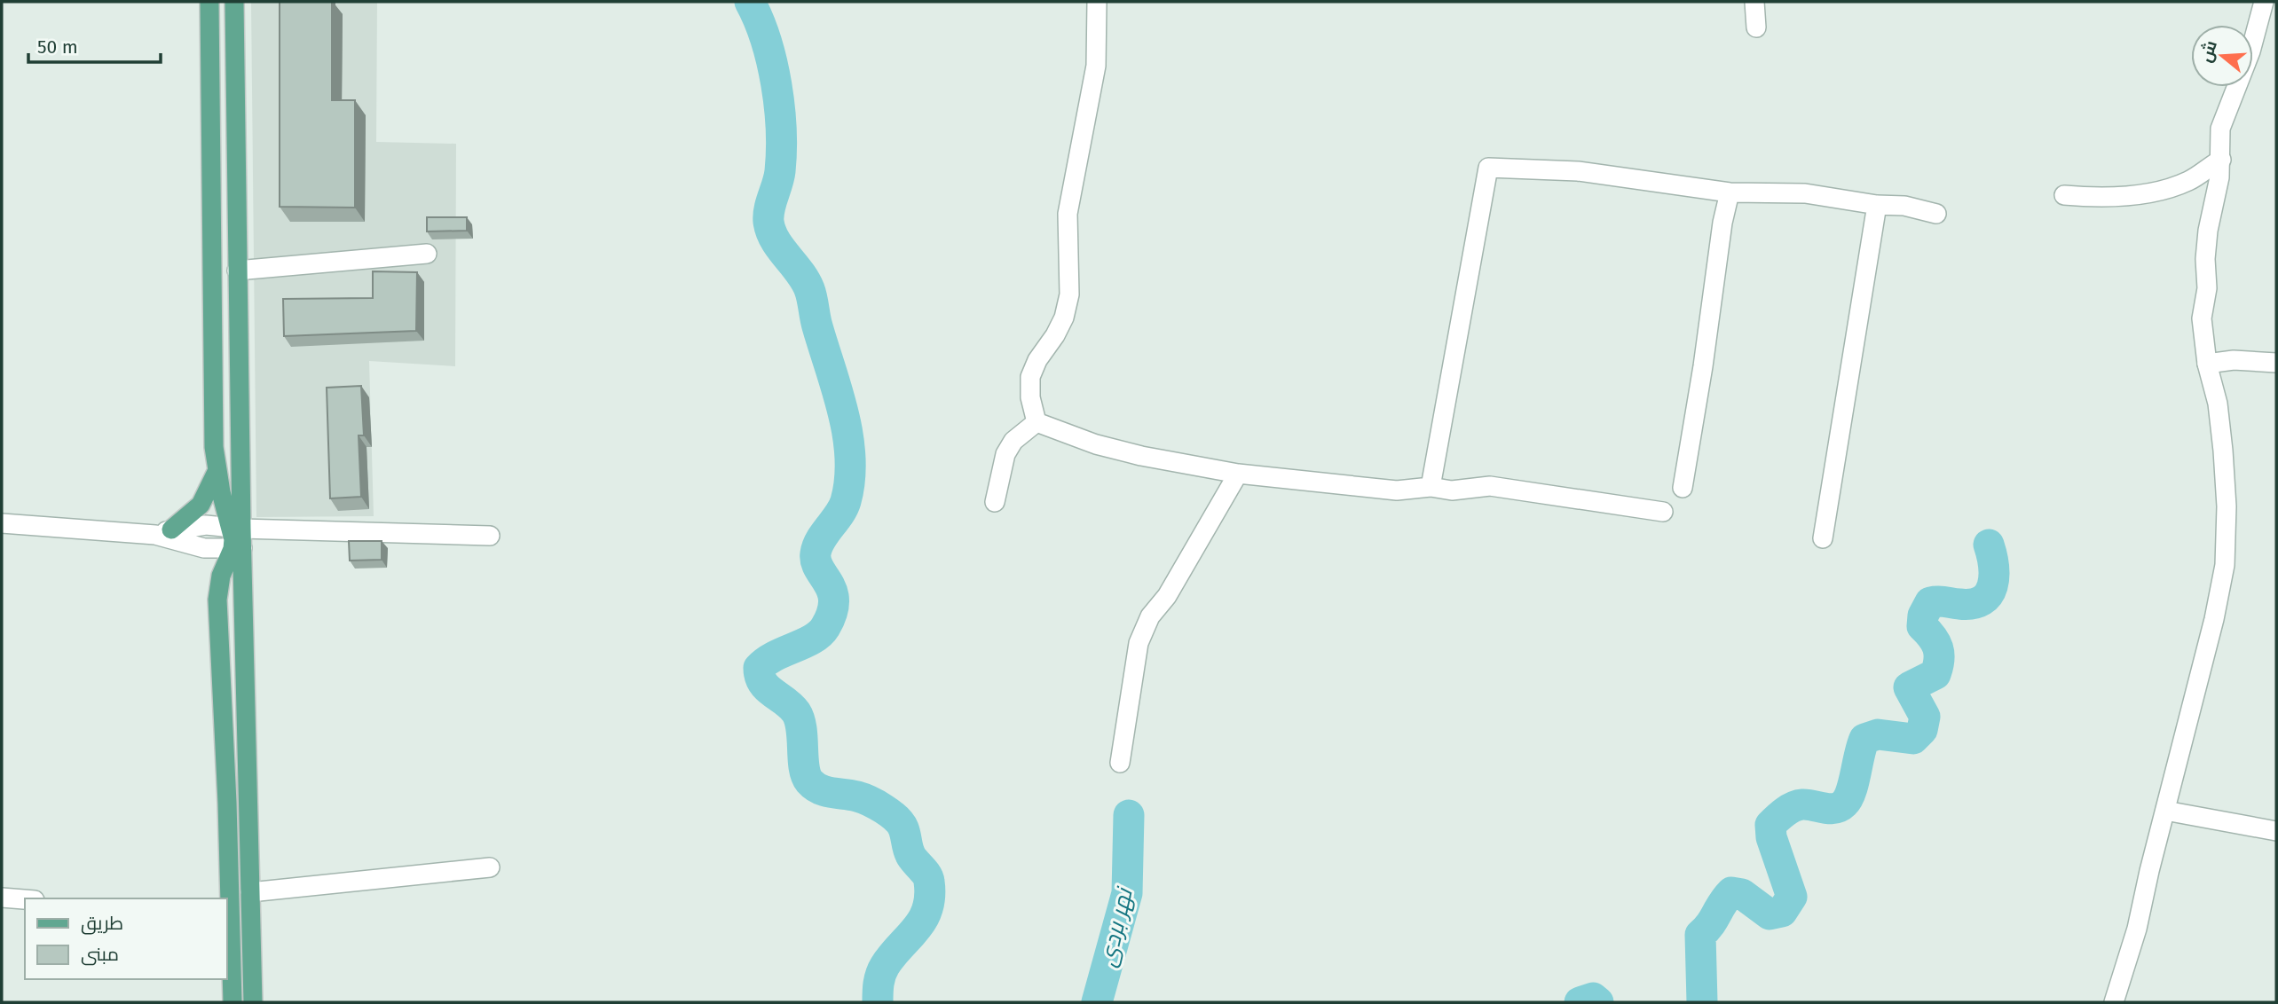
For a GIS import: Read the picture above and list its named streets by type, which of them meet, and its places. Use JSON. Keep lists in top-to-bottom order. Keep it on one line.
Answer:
{"water":["نهر بردى"],"legend":["طريق","مبنى"],"scale_bar":"50 m","north":"left"}
